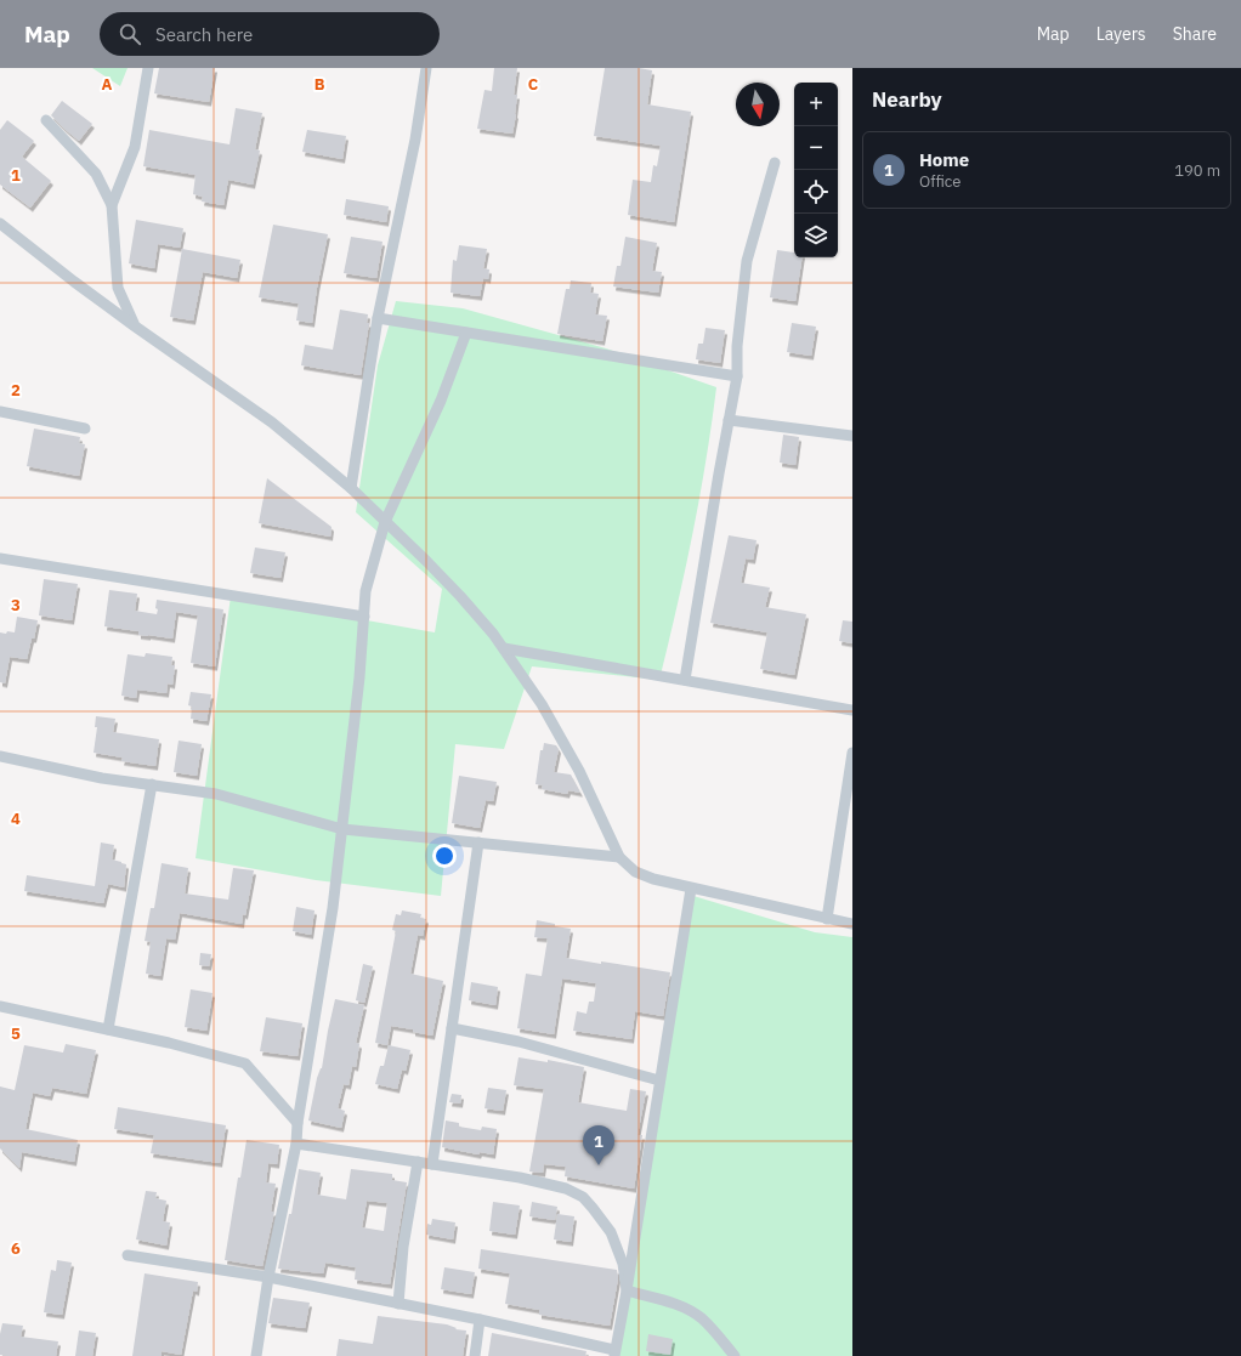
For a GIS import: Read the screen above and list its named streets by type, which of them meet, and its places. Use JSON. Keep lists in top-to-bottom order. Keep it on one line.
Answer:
{"north":"bottom","page":{"header":"Map","search":"Search here","nav":["Map","Layers","Share"],"heading":"Nearby","map_buttons":["+","−"],"list":[{"mark":"1","name":"Home","note":"Office","value":"190 m"}],"pins":"1"},"grid":{"columns":["A","B","C"],"rows":["1","2","3","4","5","6"]}}
